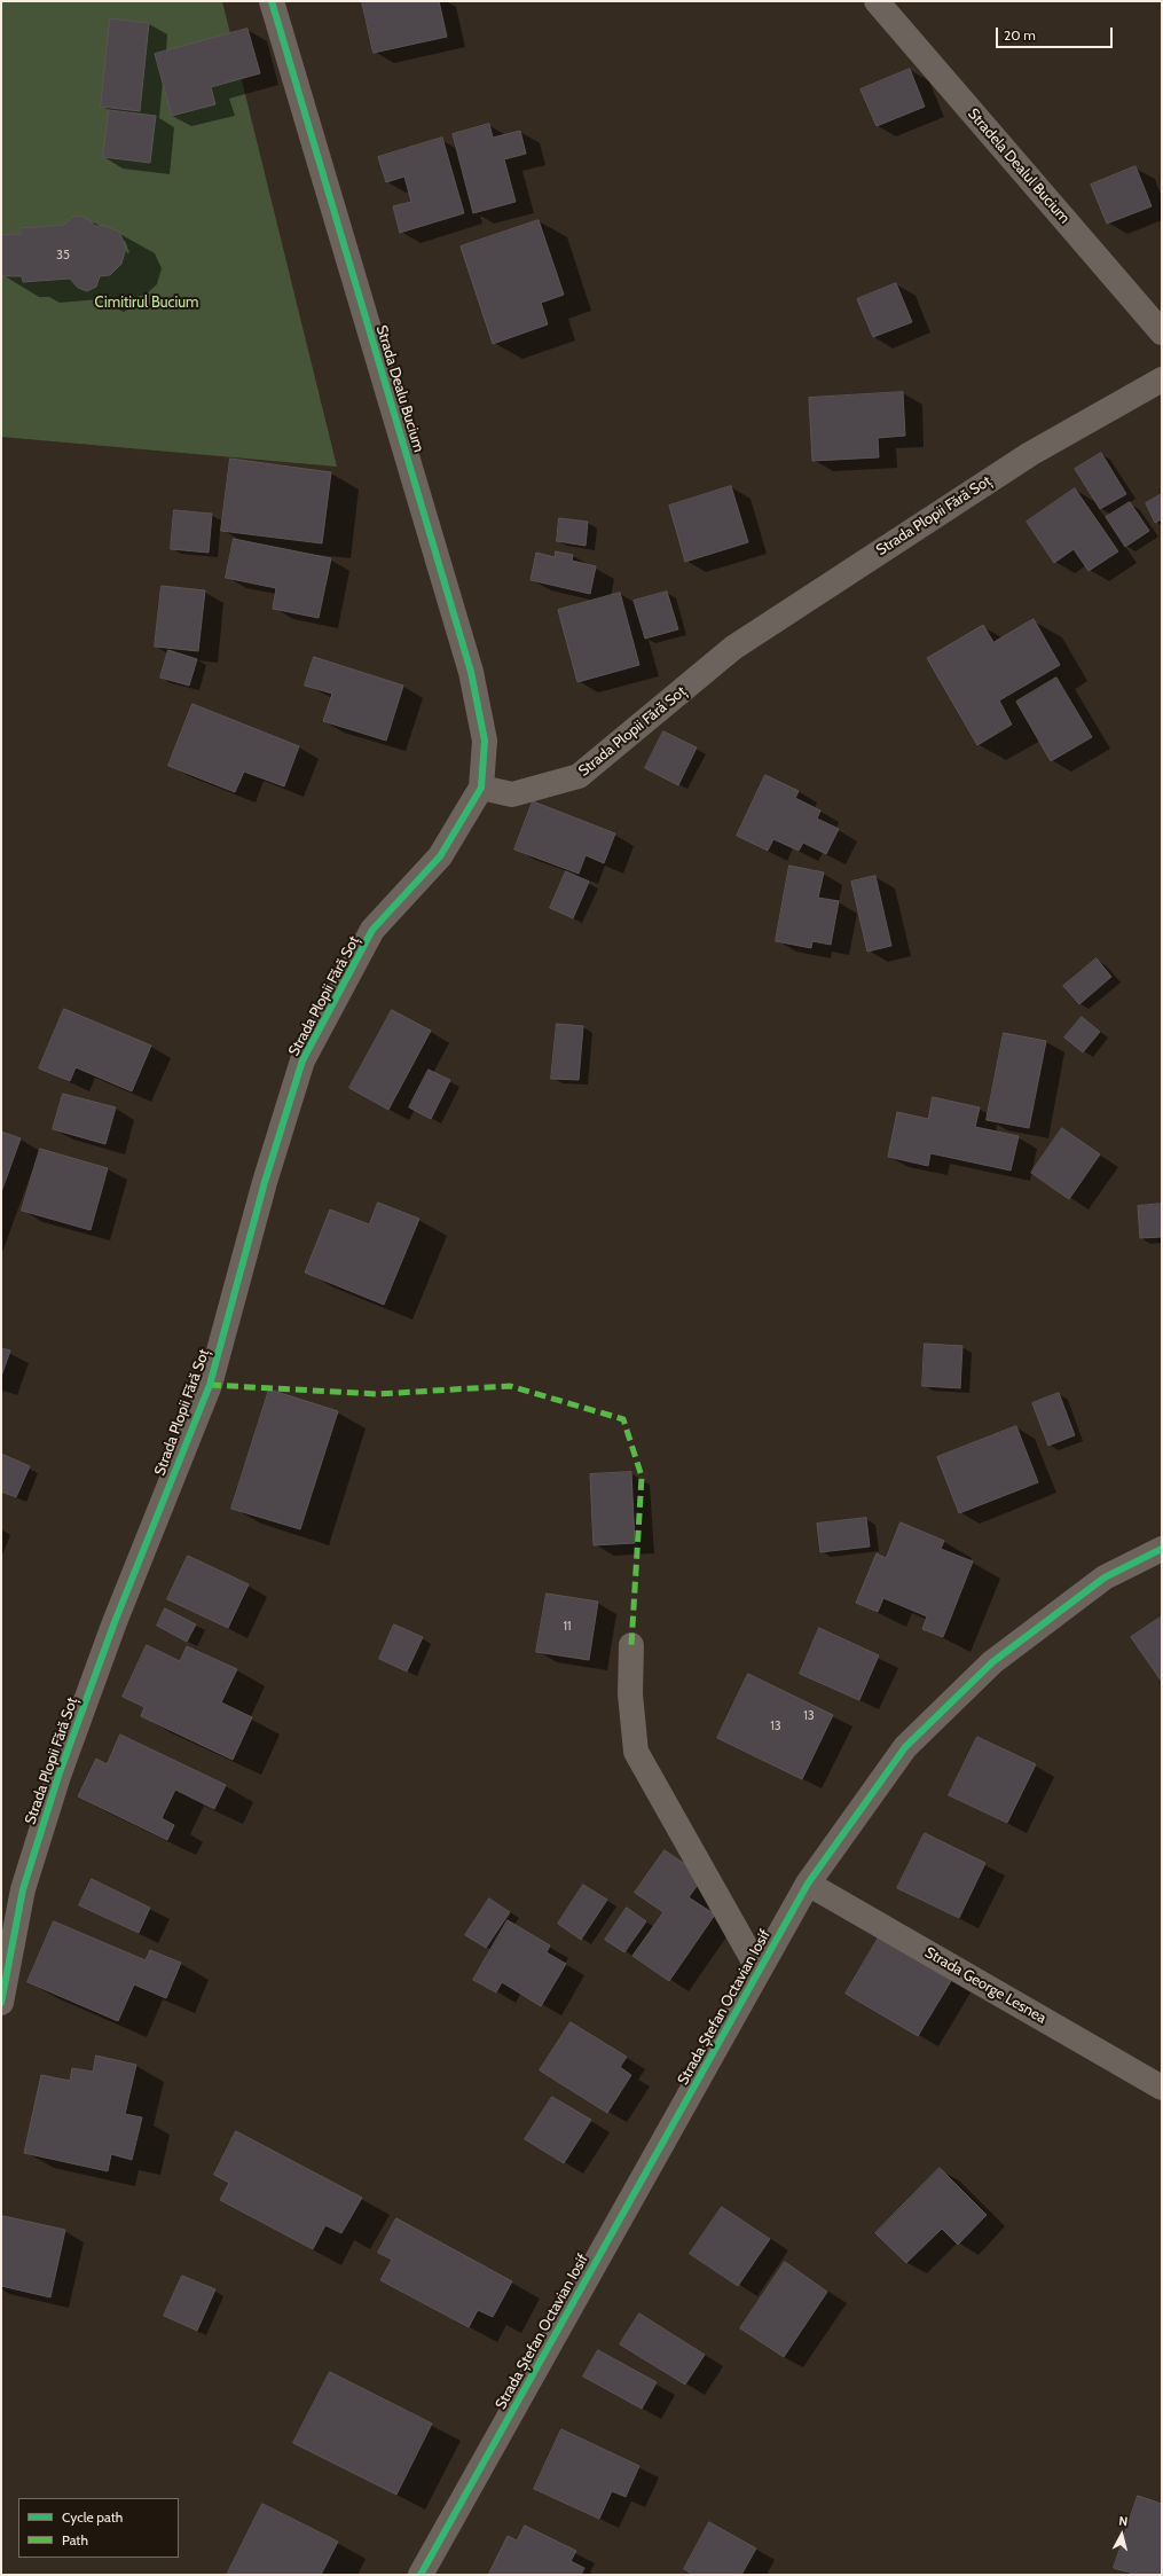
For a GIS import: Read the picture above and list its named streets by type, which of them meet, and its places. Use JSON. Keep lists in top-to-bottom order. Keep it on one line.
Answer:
{"streets":{"street":["Stradela Dealul Bucium","Strada Dealu Bucium","Strada Plopii Fără Soț","Strada George Lesnea","Strada Ștefan Octavian Iosif"]},"crossings":[["Strada Dealu Bucium","Strada Plopii Fără Soț"],["Strada George Lesnea","Strada Ștefan Octavian Iosif"]],"parks":["Cimitirul Bucium"],"house_numbers":["35","11","13","13"],"legend":["Cycle path","Path"],"scale_bar":"20 m","north":"top"}
